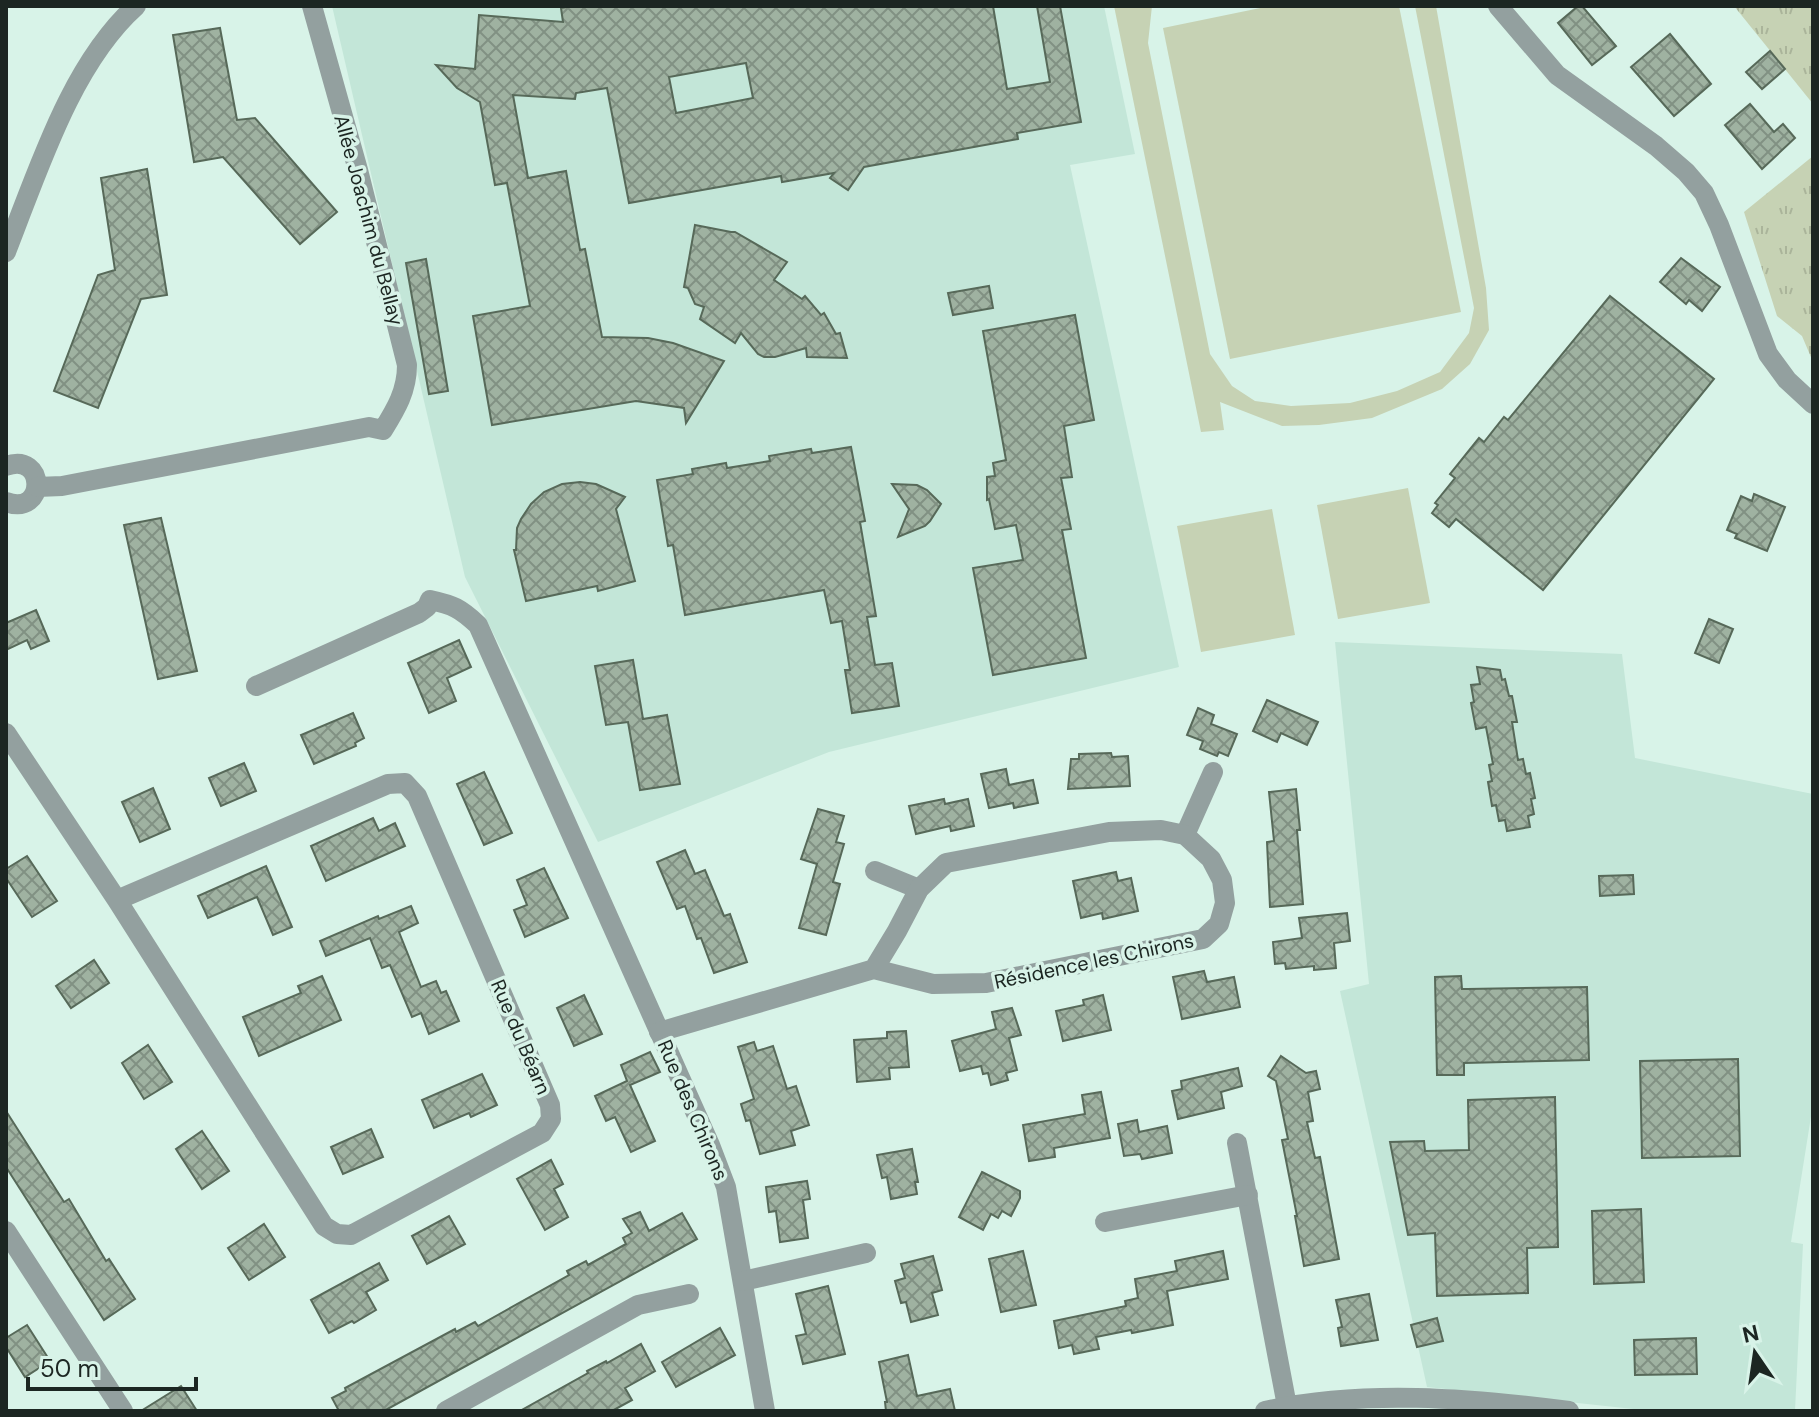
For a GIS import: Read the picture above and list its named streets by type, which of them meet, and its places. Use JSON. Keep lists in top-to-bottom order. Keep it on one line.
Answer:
{"streets":{"street":["Allée Joachim du Bellay","Résidence les Chirons","Rue du Béarn","Rue des Chirons"]},"scale_bar":"50 m","north":"top"}
